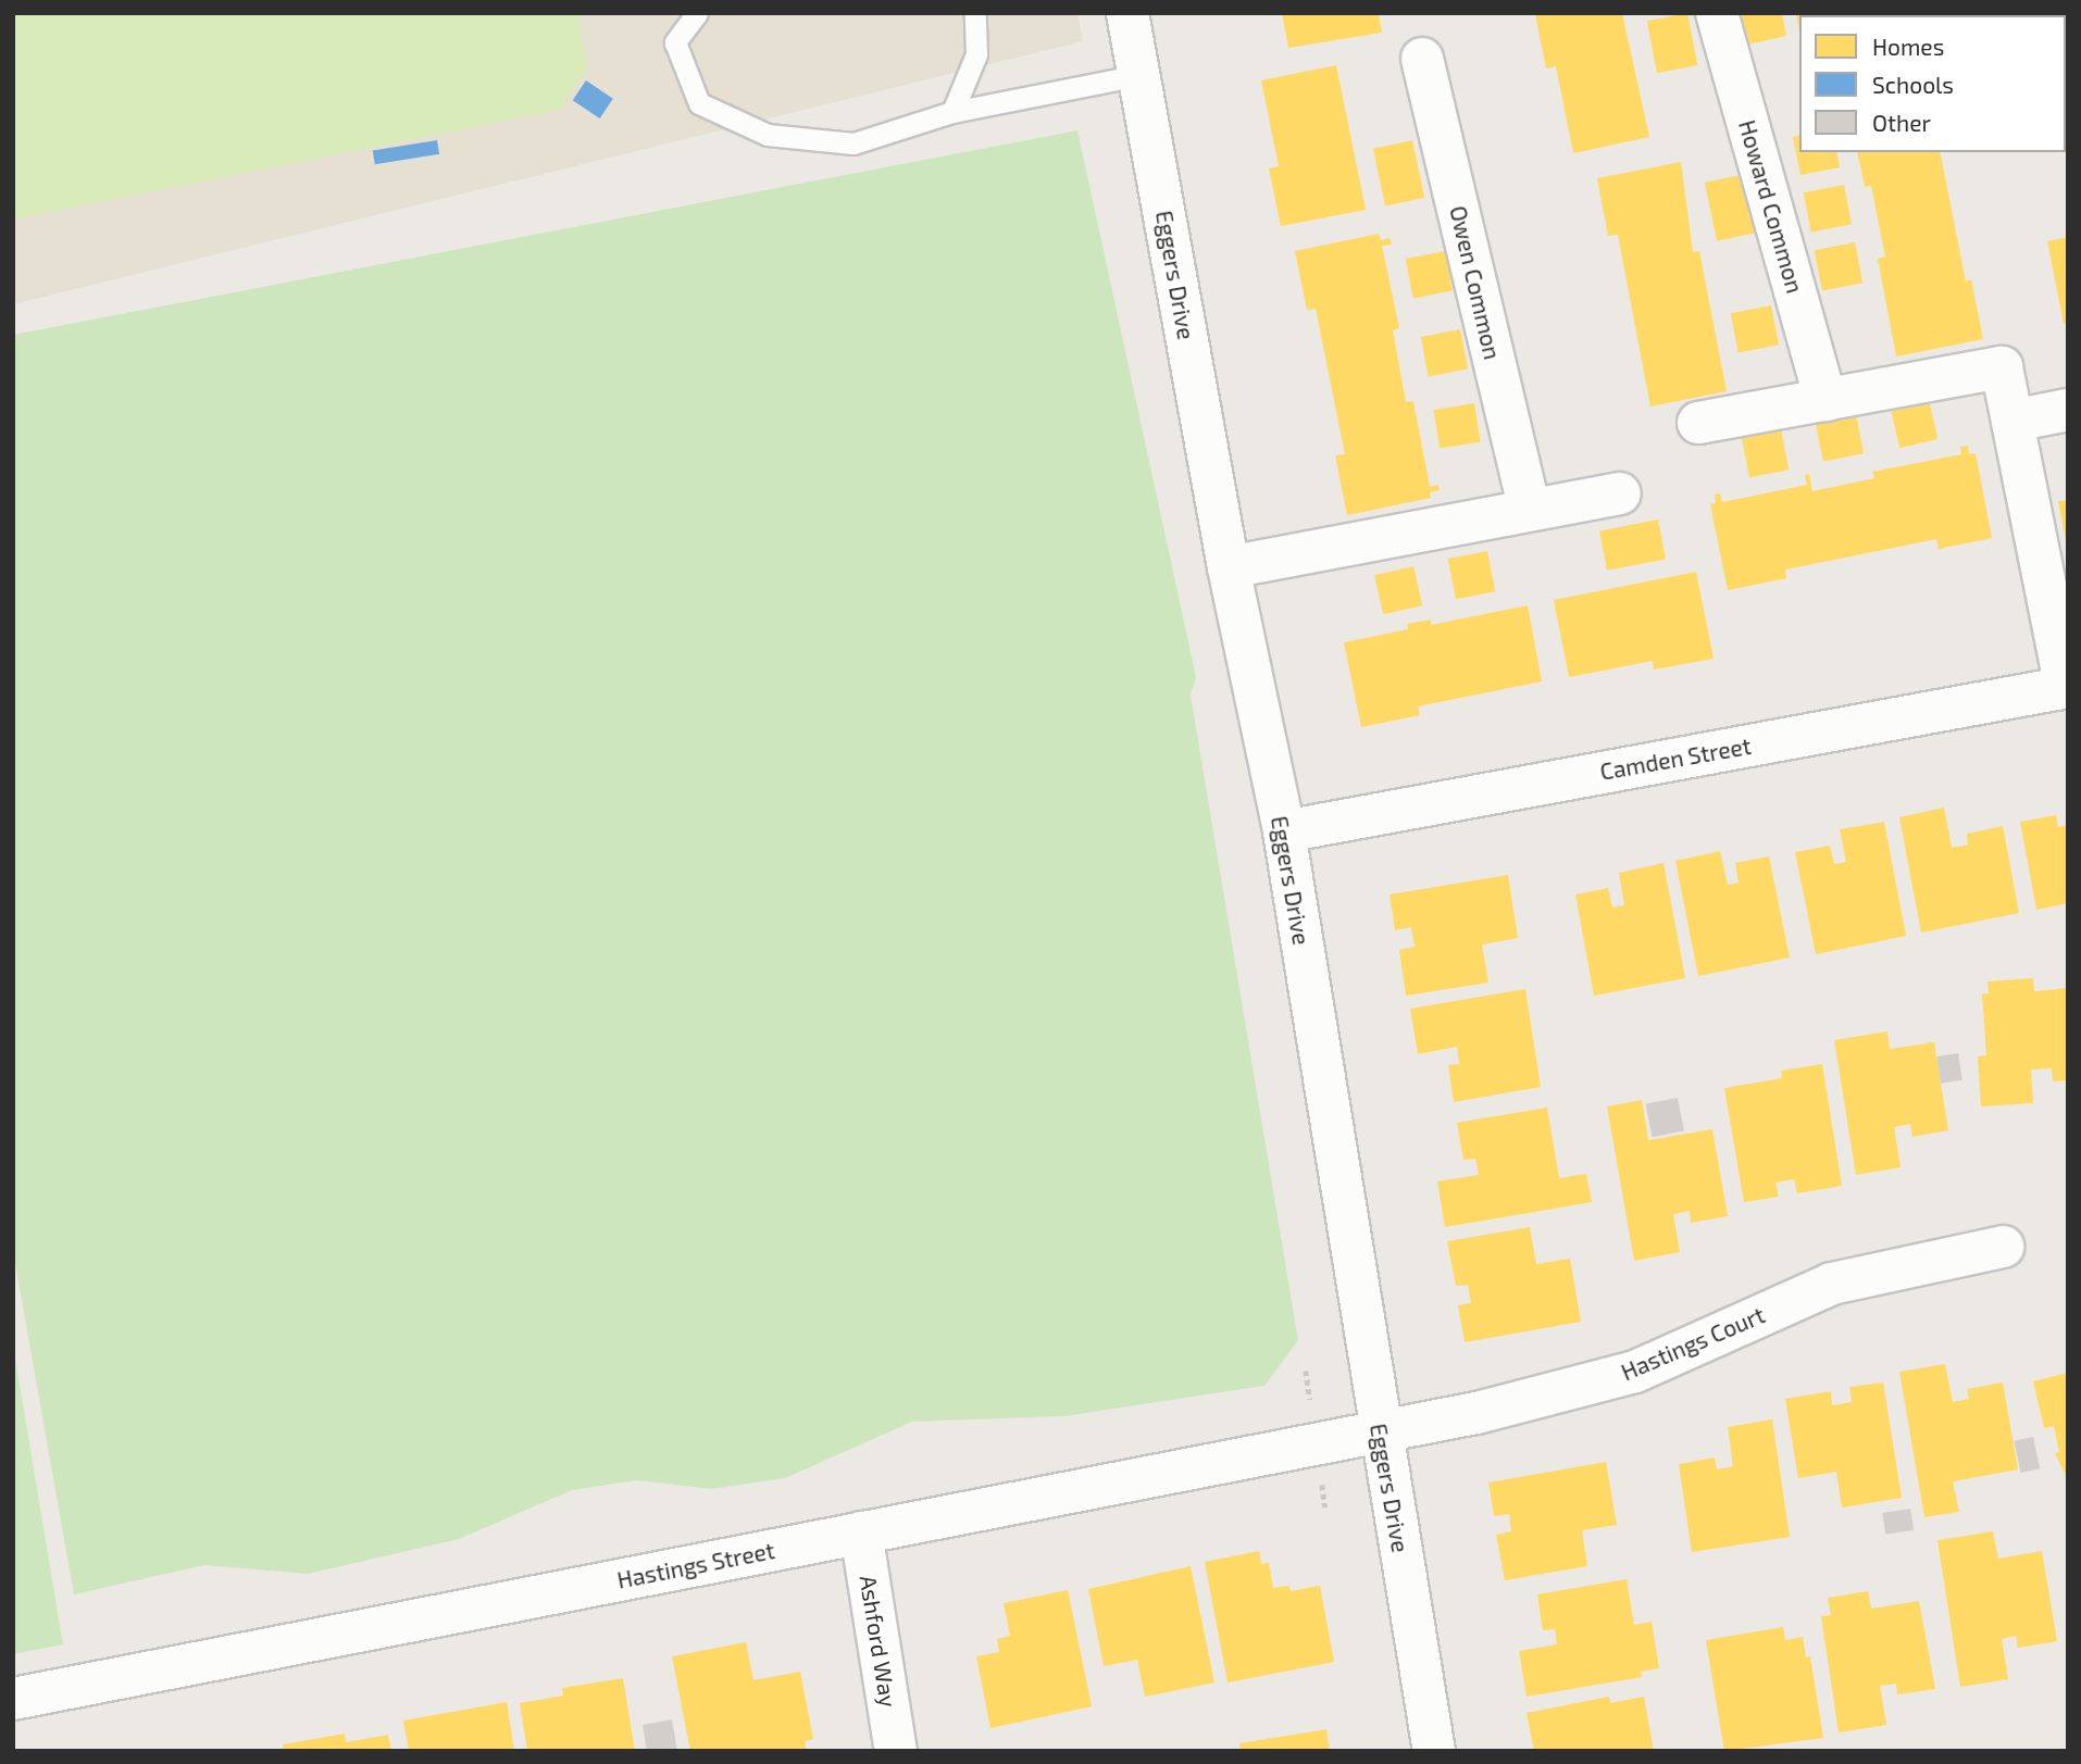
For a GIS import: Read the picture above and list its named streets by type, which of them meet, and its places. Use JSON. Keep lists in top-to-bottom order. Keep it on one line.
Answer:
{"streets":{"street":["Howard Common","Eggers Drive","Owen Common","Camden Street","Hastings Court","Hastings Street","Ashford Way"]},"crossings":[["Eggers Drive","Camden Street"],["Eggers Drive","Hastings Court"],["Eggers Drive","Hastings Street"],["Hastings Court","Hastings Street"],["Hastings Street","Ashford Way"]],"legend":["Homes","Schools","Other"]}
